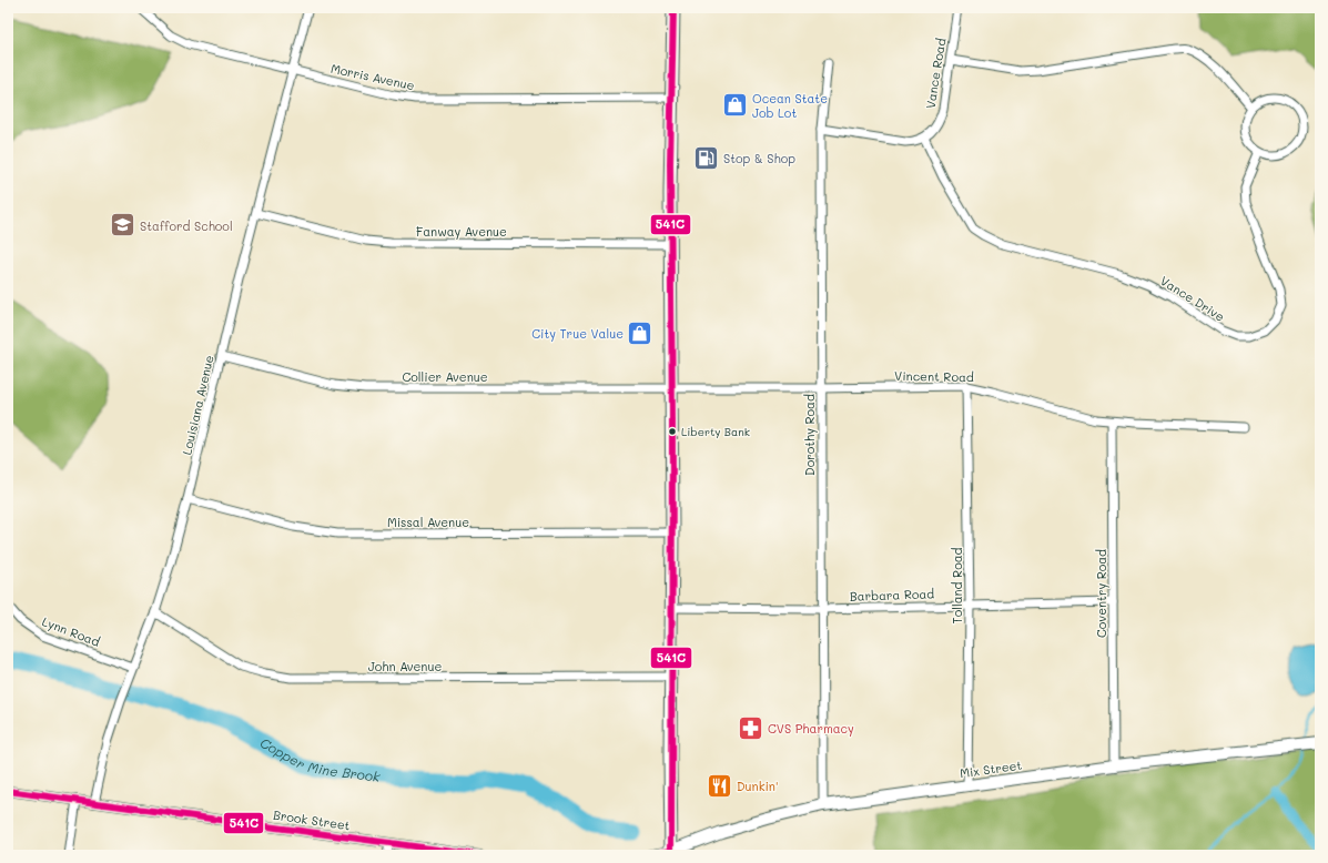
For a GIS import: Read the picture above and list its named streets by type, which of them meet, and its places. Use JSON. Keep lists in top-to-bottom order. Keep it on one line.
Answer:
{"streets":{"main road":["Mix Street"],"street":["Vance Road","Morris Avenue","Fanway Avenue","Vance Drive","Collier Avenue","Vincent Road","Louisiana Avenue","Dorothy Road","Missal Avenue","Tolland Road","Coventry Road","Barbara Road","Lynn Road","John Avenue","Brook Street"]},"crossings":[["Vance Road","Vance Drive"],["Morris Avenue","Louisiana Avenue"],["Fanway Avenue","Louisiana Avenue"],["Collier Avenue","Vincent Road"],["Collier Avenue","Louisiana Avenue"],["Vincent Road","Dorothy Road"],["Vincent Road","Tolland Road"],["Vincent Road","Coventry Road"],["Louisiana Avenue","Missal Avenue"],["Louisiana Avenue","Lynn Road"],["Louisiana Avenue","John Avenue"],["Louisiana Avenue","Brook Street"],["Dorothy Road","Barbara Road"],["Dorothy Road","Mix Street"],["Tolland Road","Barbara Road"],["Tolland Road","Mix Street"],["Coventry Road","Barbara Road"],["Coventry Road","Mix Street"]],"water":["Copper Mine Brook"],"places":{"shop":["Ocean State Job Lot","City True Value"],"fuel station":["Stop & Shop"],"school or university":["Stafford School"],"other":["Liberty Bank"],"pharmacy":["CVS Pharmacy"],"restaurant":["Dunkin'"]},"lines":["transit line 541C"]}
